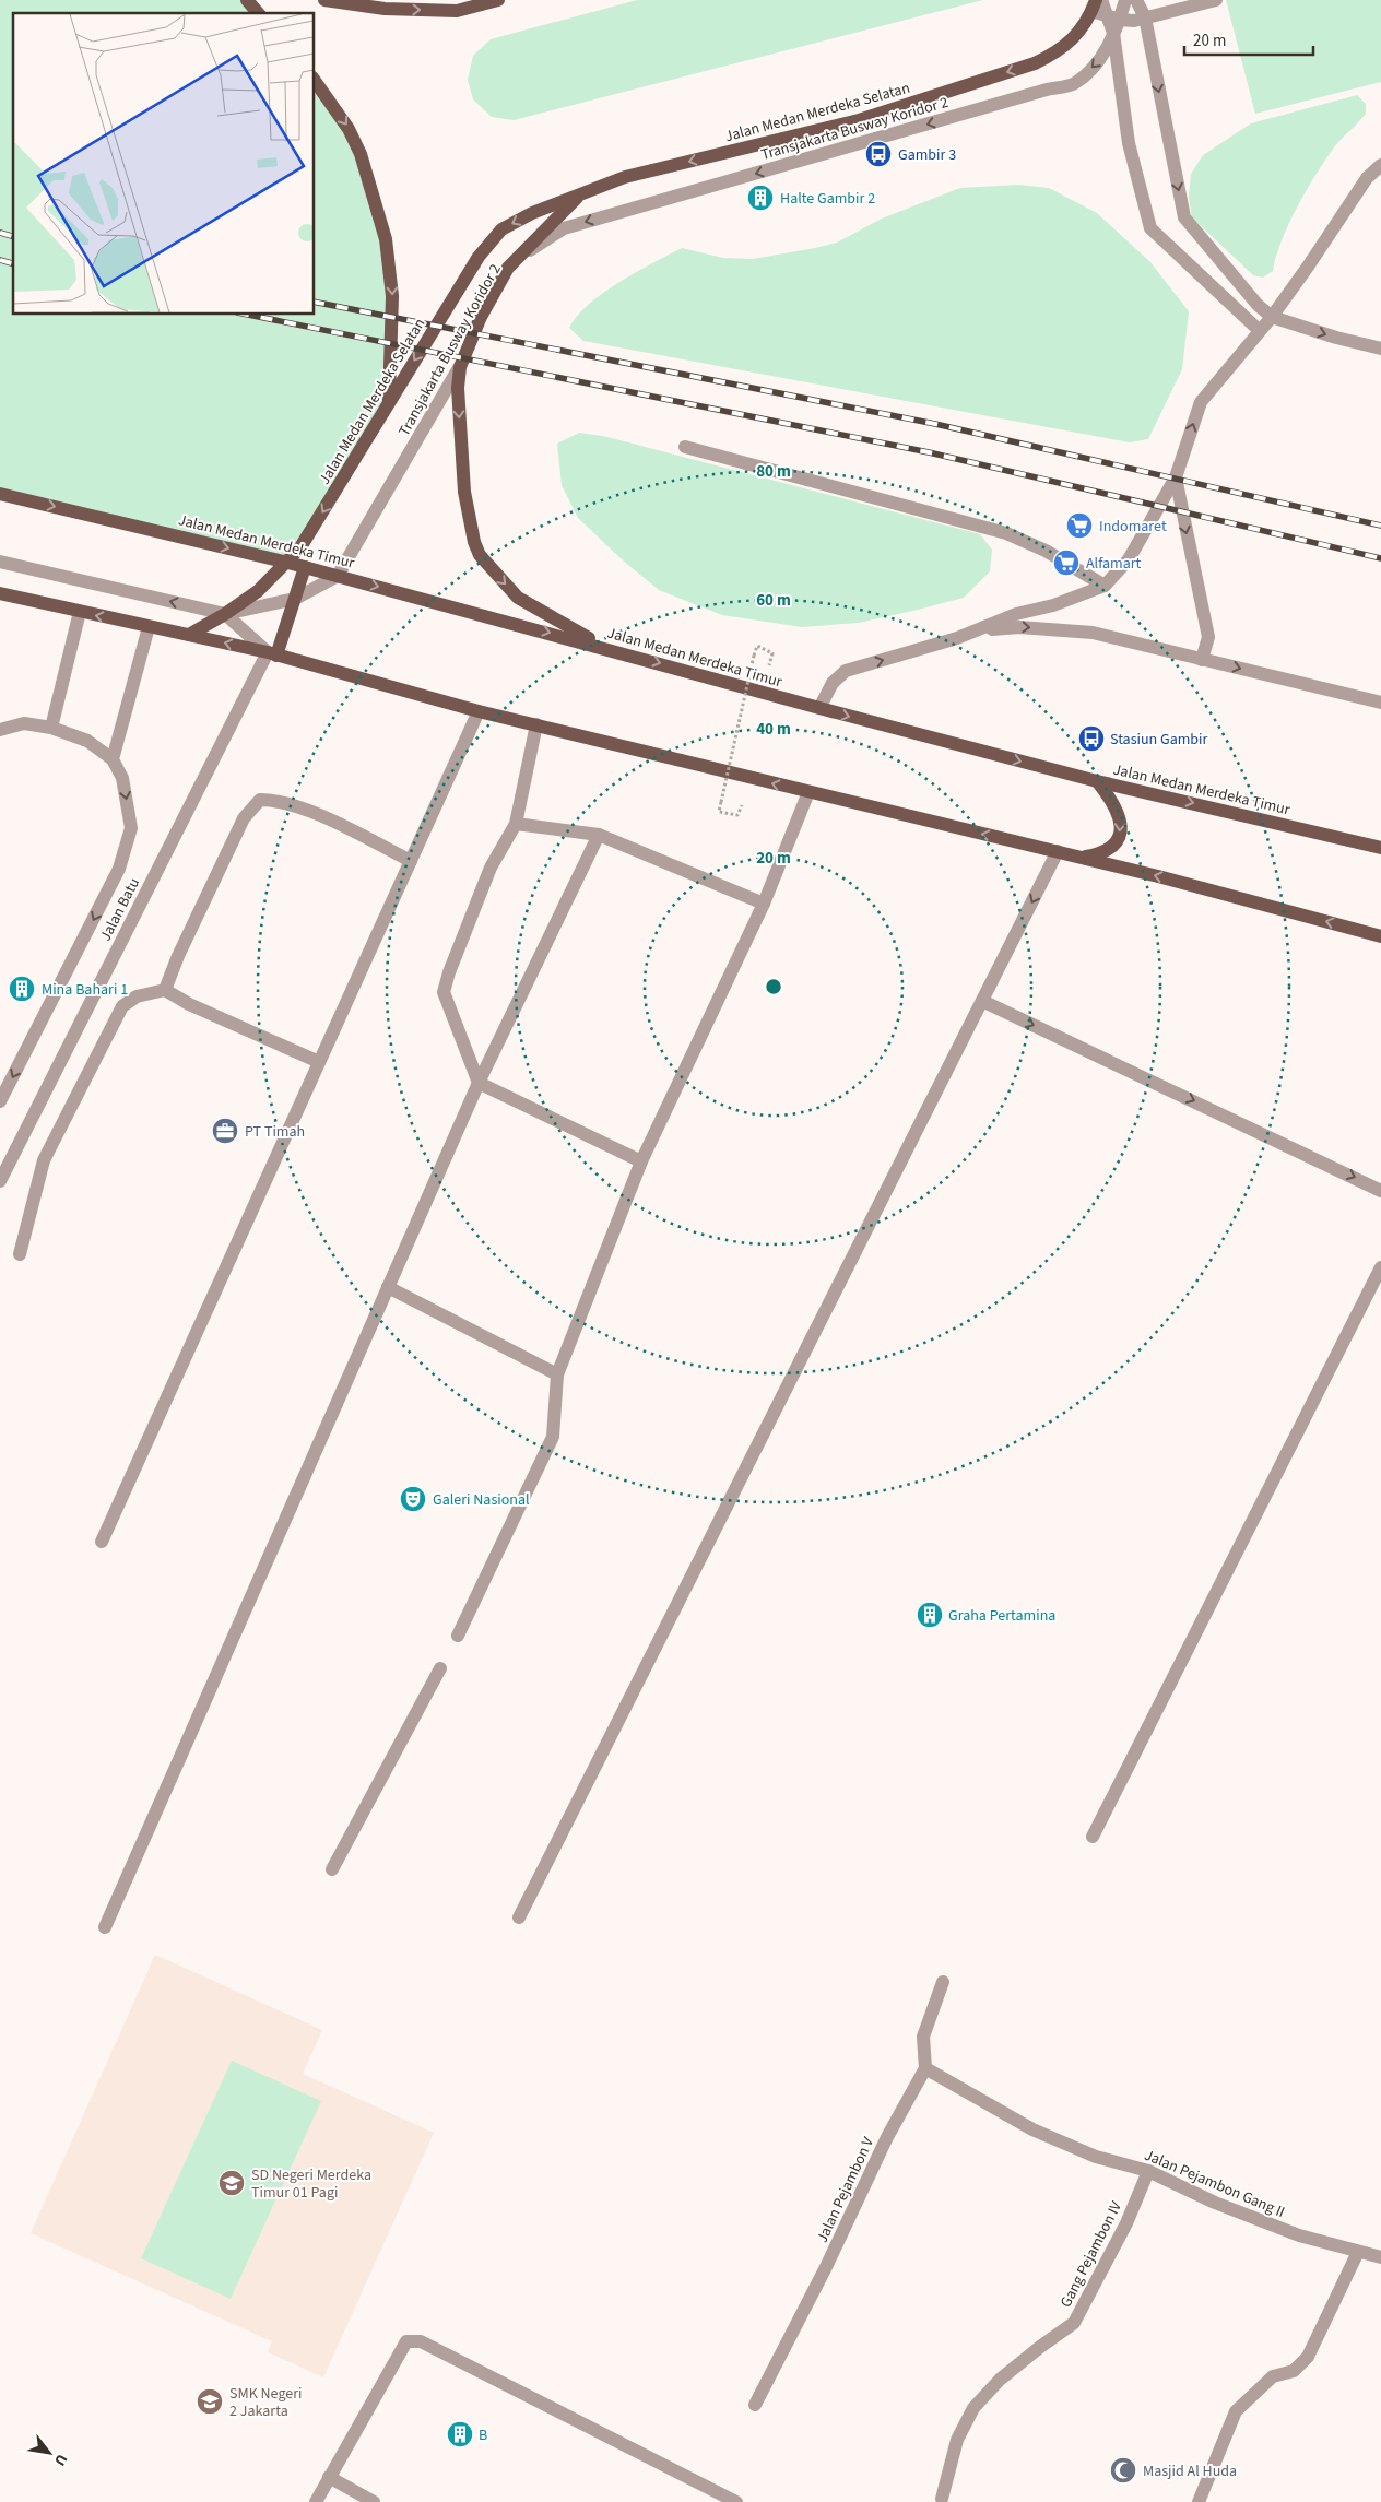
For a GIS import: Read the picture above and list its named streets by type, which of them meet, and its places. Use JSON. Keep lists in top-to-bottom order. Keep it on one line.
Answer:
{"streets":{"main road":["Jalan Medan Merdeka Selatan","Jalan Medan Merdeka Timur"],"street":["Transjakarta Busway Koridor 2","Jalan Batu","Jalan Pejambon Gang II","Jalan Pejambon V","Gang Pejambon IV"]},"crossings":[["Jalan Medan Merdeka Selatan","Transjakarta Busway Koridor 2"],["Jalan Medan Merdeka Selatan","Jalan Medan Merdeka Timur"],["Transjakarta Busway Koridor 2","Jalan Medan Merdeka Timur"],["Jalan Pejambon Gang II","Jalan Pejambon V"],["Jalan Pejambon Gang II","Gang Pejambon IV"]],"one_way":["Transjakarta Busway Koridor 2"],"places":{"bus stop":["Gambir 3","Stasiun Gambir"],"building":["Halte Gambir 2","Mina Bahari 1","Graha Pertamina","B"],"supermarket":["Indomaret","Alfamart"],"office":["PT Timah"],"theatre":["Galeri Nasional"],"school or university":["SD Negeri Merdeka Timur 01 Pagi","SMK Negeri 2 Jakarta"],"mosque":["Masjid Al Huda"]},"scale_bar":"20 m","north":"bottom right","rings":["80 m","60 m","40 m","20 m"]}
